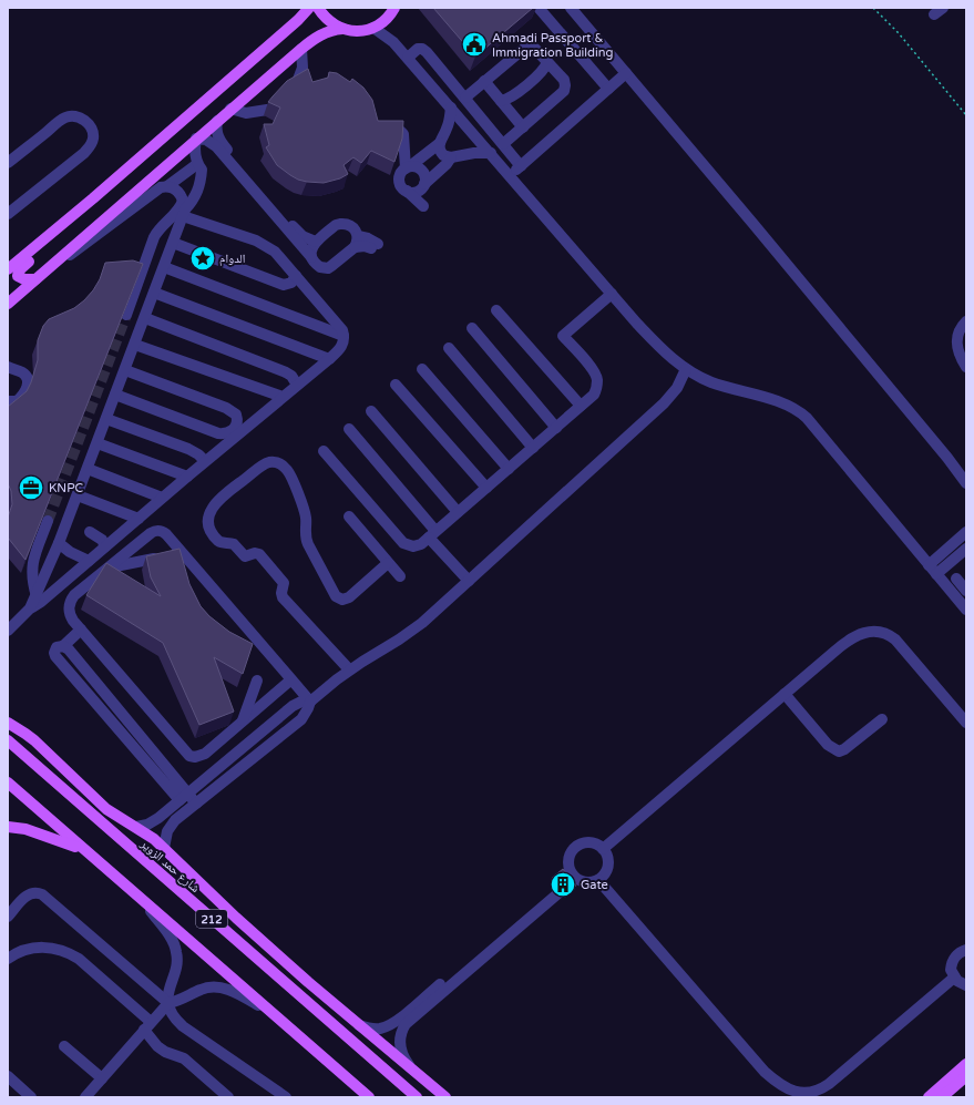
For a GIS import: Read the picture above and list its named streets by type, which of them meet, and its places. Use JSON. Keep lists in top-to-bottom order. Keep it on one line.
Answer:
{"streets":{"main road":["شارع حمد الزوير","212"]},"places":{"public building":["Ahmadi Passport & Immigration Building"],"place":["الدوام"],"office":["KNPC"],"building":["Gate"]}}
